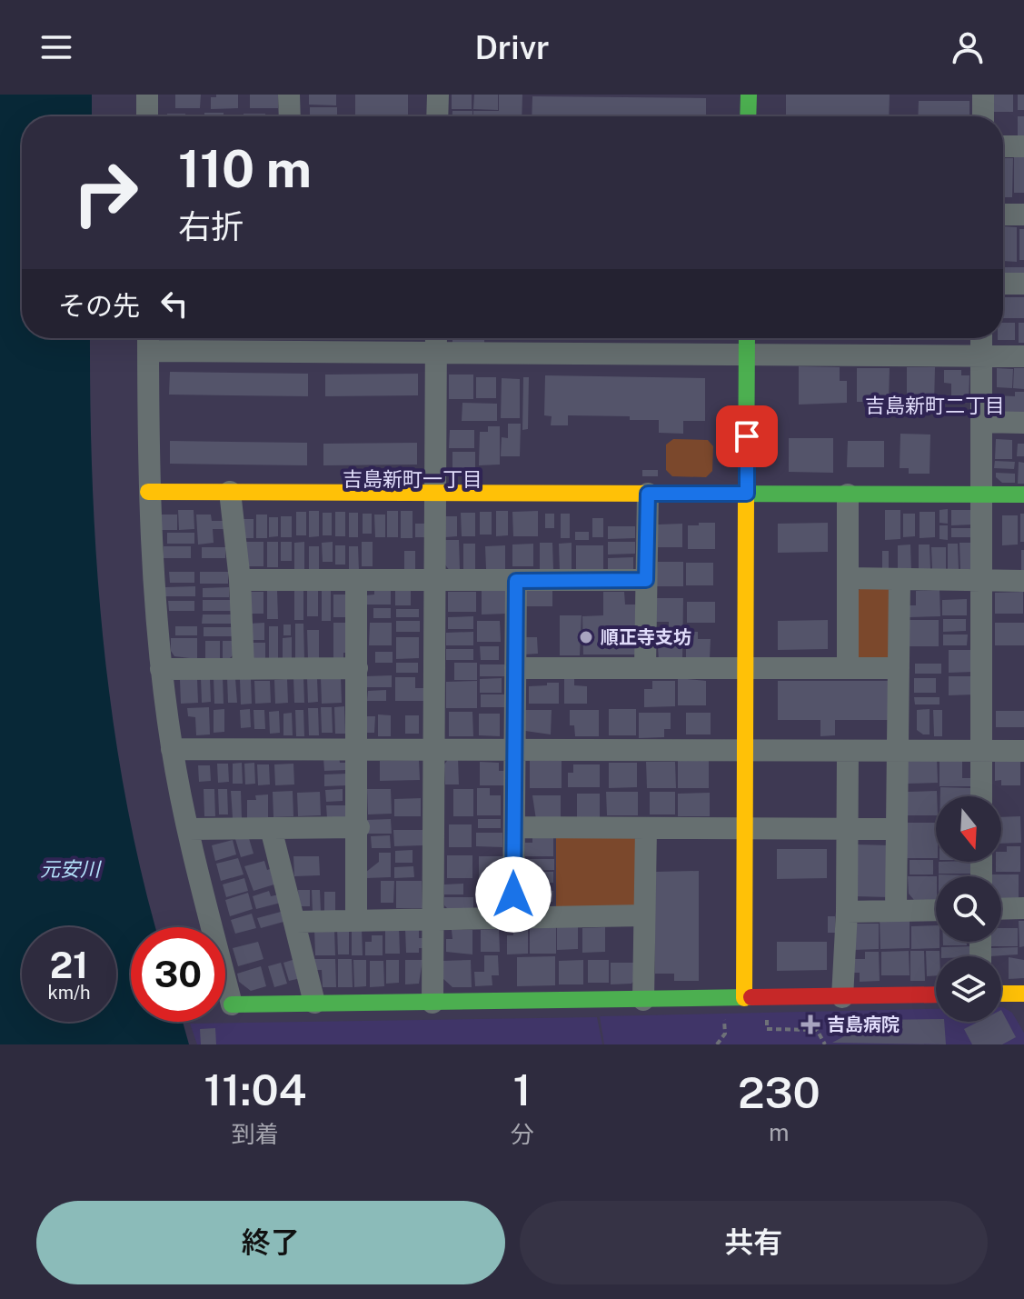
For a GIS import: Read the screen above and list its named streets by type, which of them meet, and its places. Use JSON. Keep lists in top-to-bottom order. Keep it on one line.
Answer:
{"districts":["吉島新町二丁目","吉島新町一丁目"],"water":["元安川"],"places":{"other":["順正寺支坊"],"health":["吉島病院"]},"north":"bottom","page":{"header":"Drivr","turn":["110 m","右折"],"then":"その先","speed":"21 km/h","limit":"30","eta":["11:04","到着","1","分","230","m"],"buttons":["終了","共有"]}}
